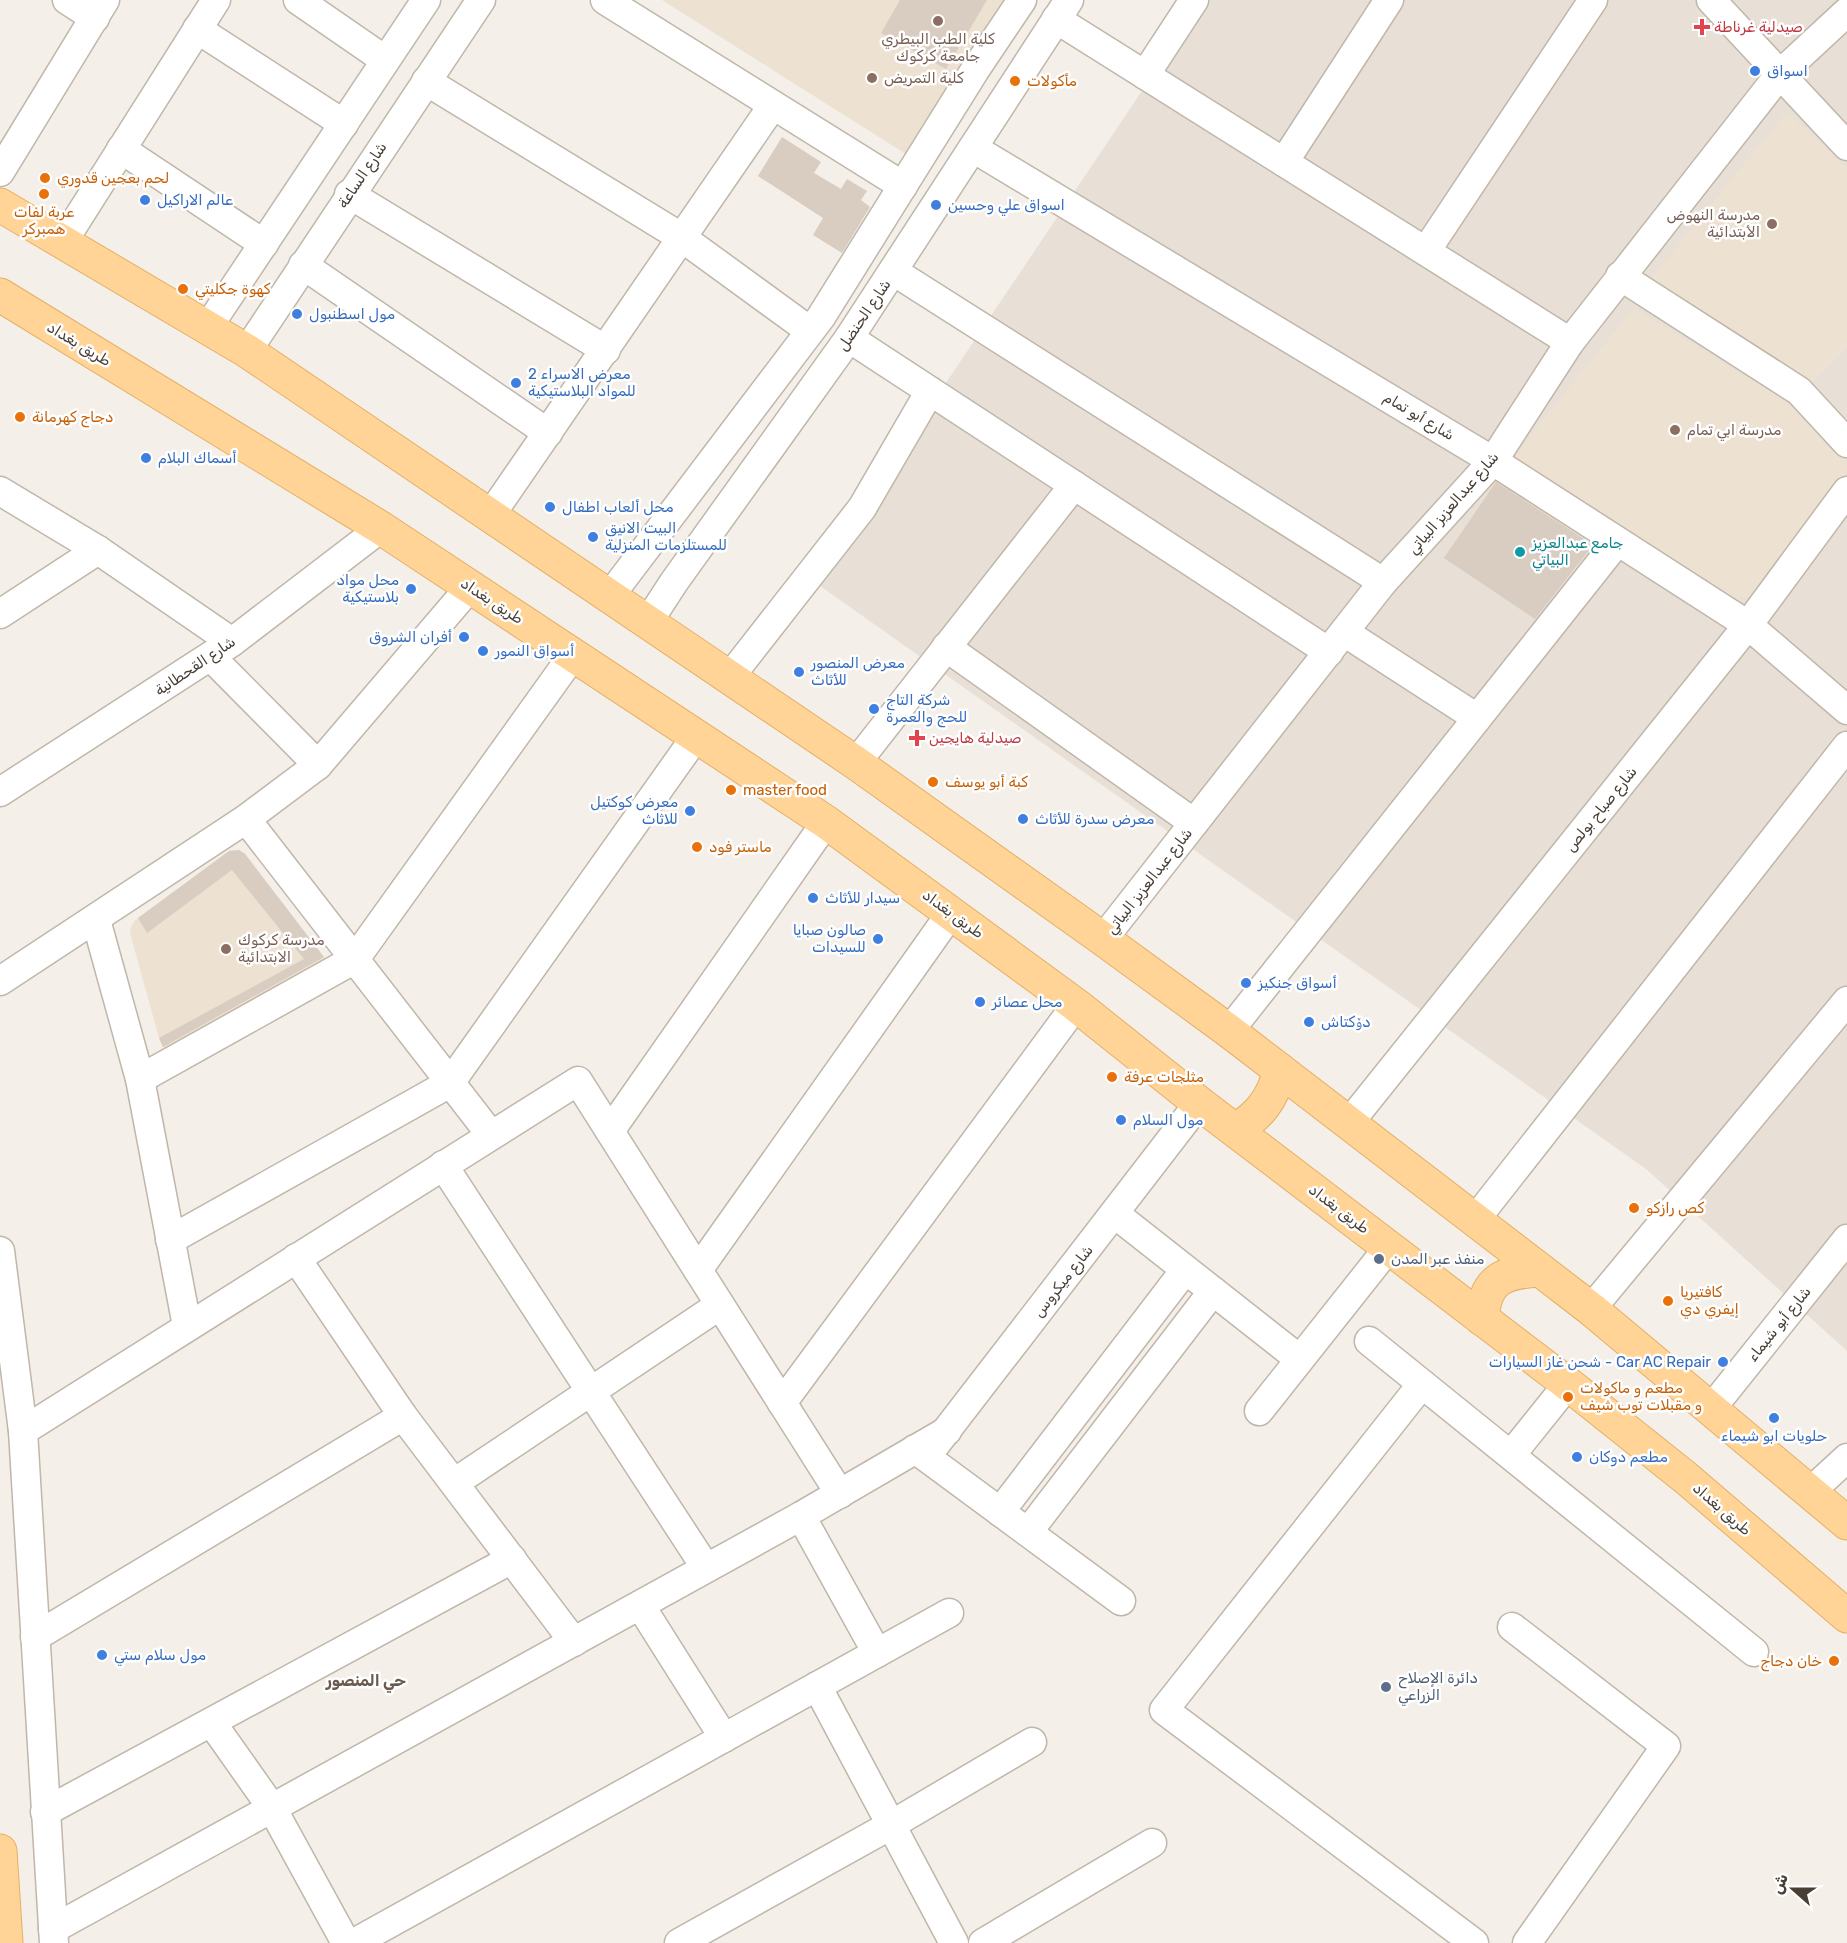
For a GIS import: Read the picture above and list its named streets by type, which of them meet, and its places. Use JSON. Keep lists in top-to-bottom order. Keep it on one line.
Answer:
{"streets":{"main road":["طريق بغداد"],"street":["شارع الساعة","شارع الحنضل","شارع أبو تمام","شارع عبدالعزيز البياتي","شارع القحطانية","شارع صباح بولص","شارع ميكروس","شارع أبو شيماء"]},"crossings":[["شارع الحنضل","شارع أبو تمام"],["طريق بغداد","شارع القحطانية"],["طريق بغداد","شارع ميكروس"],["شارع أبو تمام","شارع عبدالعزيز البياتي"],["شارع أبو تمام","شارع صباح بولص"]],"districts":["حي المنصور"],"places":{"other":["كلية الطب البيطري جامعة كركوك","اسواق","كلية التمريض","مأكولات","لحم بعجين قدوري","عربة لفات همبركر","عالم الاراكيل","اسواق علي وحسين","مدرسة النهوض الأبتدائية","كهوة جكليتي","مول اسطنبول","معرض الاسراء 2 للمواد البلاستيكية","دجاج كهرمانة","مدرسة ابي تمام","أسماك البلام","محل ألعاب اطفال","البيت الانيق للمستلزمات المنزلية","جامع عبدالعزيز البياتي","محل مواد بلاستيكية","أفران الشروق","أسواق النمور","معرض المنصور للأثاث","شركة التاج للحج والعمرة","كبة أبو يوسف","master food","معرض كوكتيل للاثاث","معرض سدرة للأثاث","ماستر فود","سيدار للأثاث","صالون صبايا للسيدات","مدرسة كركوك الابتدائية","أسواق جنكيز","محل عصائر","دۆکتاش","مثلجات عرفة","مول السلام","كص رازكو","منفذ عبر المدن","كافتيريا إيفري دي","شحن غاز السيارات - Car AC Repair","مطعم و ماكولات و مقبلات توب شيف","حلويات ابو شيماء","مطعم دوكان","مول سلام ستي","خان دجاج","دائرة الإصلاح الزراعي"],"health":["صيدلية غرناطة","صيدلية هايجين"]},"north":"left"}
